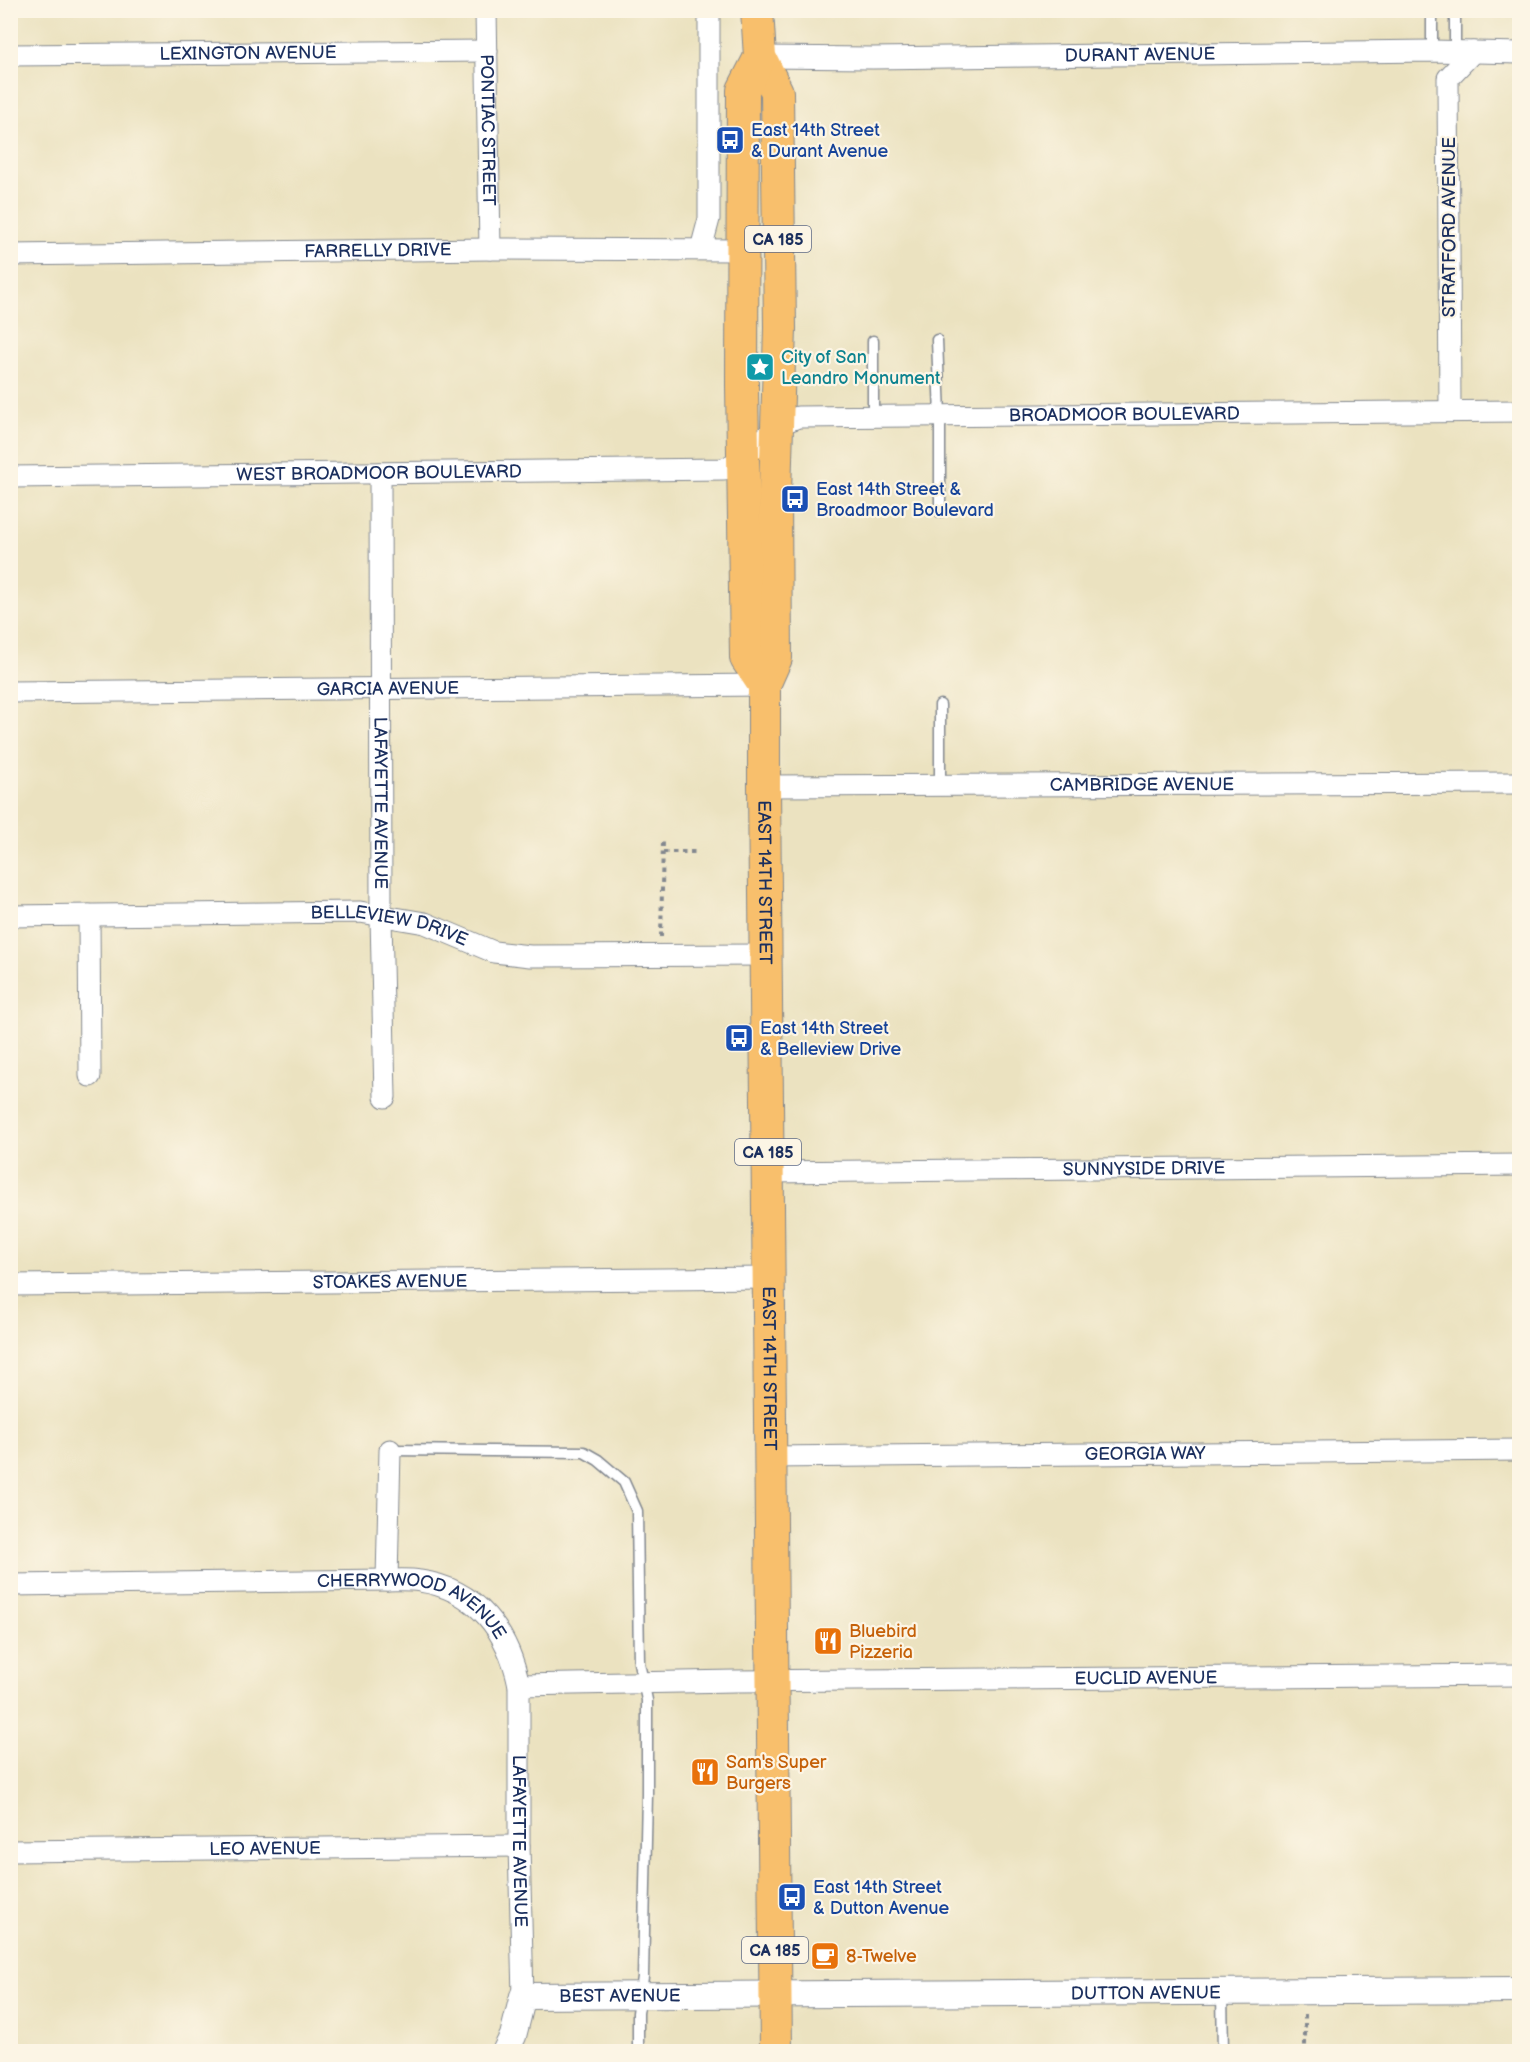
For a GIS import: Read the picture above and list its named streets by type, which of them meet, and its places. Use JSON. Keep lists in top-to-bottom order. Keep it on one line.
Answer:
{"streets":{"main road":["CA 185","EAST 14TH STREET"],"street":["LEXINGTON AVENUE","DURANT AVENUE","PONTIAC STREET","STRATFORD AVENUE","FARRELLY DRIVE","BROADMOOR BOULEVARD","WEST BROADMOOR BOULEVARD","GARCIA AVENUE","CAMBRIDGE AVENUE","LAFAYETTE AVENUE","BELLEVIEW DRIVE","SUNNYSIDE DRIVE","STOAKES AVENUE","GEORGIA WAY","CHERRYWOOD AVENUE","EUCLID AVENUE","LEO AVENUE","DUTTON AVENUE","BEST AVENUE"]},"crossings":[["LEXINGTON AVENUE","PONTIAC STREET"],["DURANT AVENUE","STRATFORD AVENUE"],["DURANT AVENUE","CA 185"],["DURANT AVENUE","EAST 14TH STREET"],["PONTIAC STREET","FARRELLY DRIVE"],["STRATFORD AVENUE","BROADMOOR BOULEVARD"],["CA 185","FARRELLY DRIVE"],["CA 185","BROADMOOR BOULEVARD"],["CA 185","WEST BROADMOOR BOULEVARD"],["CA 185","GARCIA AVENUE"],["CA 185","EAST 14TH STREET"],["BROADMOOR BOULEVARD","WEST BROADMOOR BOULEVARD"],["BROADMOOR BOULEVARD","EAST 14TH STREET"],["WEST BROADMOOR BOULEVARD","LAFAYETTE AVENUE"],["GARCIA AVENUE","LAFAYETTE AVENUE"],["GARCIA AVENUE","EAST 14TH STREET"],["CAMBRIDGE AVENUE","EAST 14TH STREET"],["LAFAYETTE AVENUE","BELLEVIEW DRIVE"],["LAFAYETTE AVENUE","CHERRYWOOD AVENUE"],["LAFAYETTE AVENUE","LEO AVENUE"],["LAFAYETTE AVENUE","BEST AVENUE"],["EAST 14TH STREET","BELLEVIEW DRIVE"],["EAST 14TH STREET","SUNNYSIDE DRIVE"],["EAST 14TH STREET","STOAKES AVENUE"],["EAST 14TH STREET","GEORGIA WAY"],["EAST 14TH STREET","EUCLID AVENUE"],["EAST 14TH STREET","DUTTON AVENUE"],["EAST 14TH STREET","BEST AVENUE"],["DUTTON AVENUE","BEST AVENUE"]],"places":{"bus stop":["East 14th Street & Durant Avenue","East 14th Street & Broadmoor Boulevard","East 14th Street & Belleview Drive","East 14th Street & Dutton Avenue"],"place":["City of San Leandro Monument"],"restaurant":["Bluebird Pizzeria","Sam's Super Burgers"],"cafe":["8-Twelve"]}}
